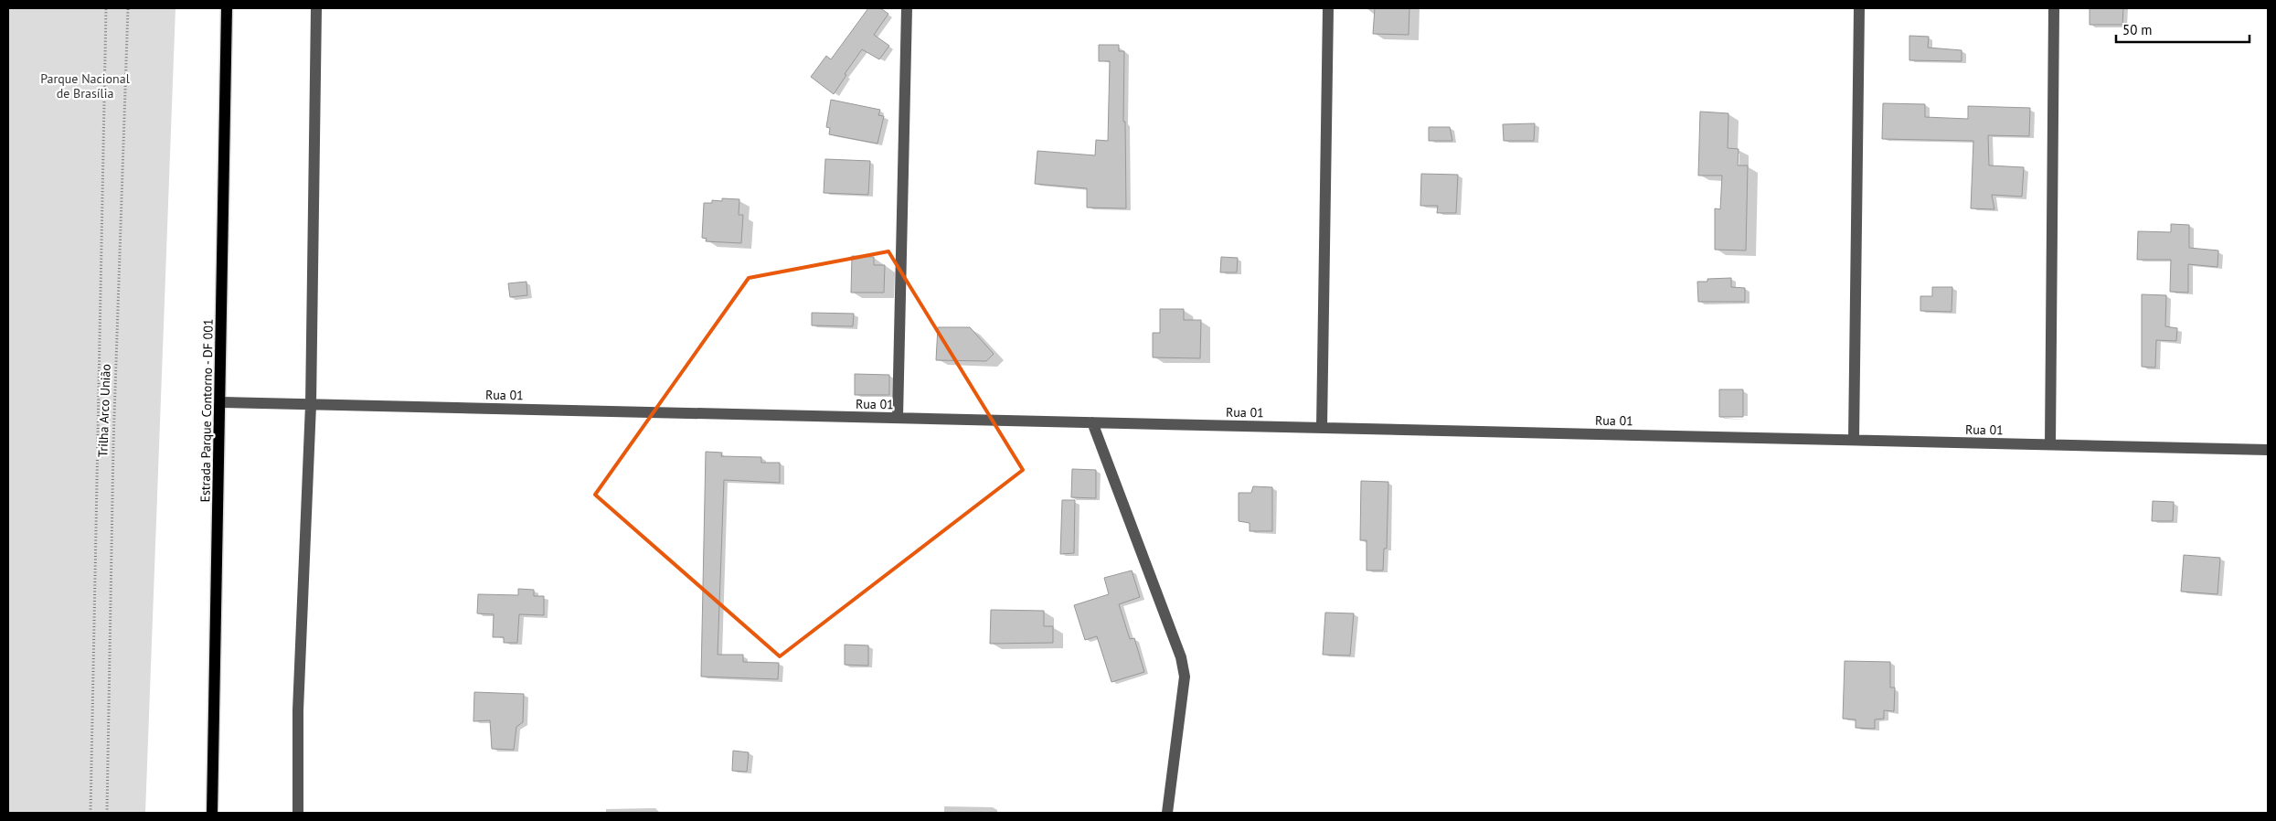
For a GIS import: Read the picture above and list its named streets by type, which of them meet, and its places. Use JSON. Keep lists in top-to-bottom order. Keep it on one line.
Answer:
{"streets":{"main road":["Estrada Parque Contorno - DF 001"],"street":["Rua 01"],"path":["Trilha Arco União"]},"crossings":[["Rua 01","Estrada Parque Contorno - DF 001"]],"parks":["Parque Nacional de Brasília"],"scale_bar":"50 m"}
